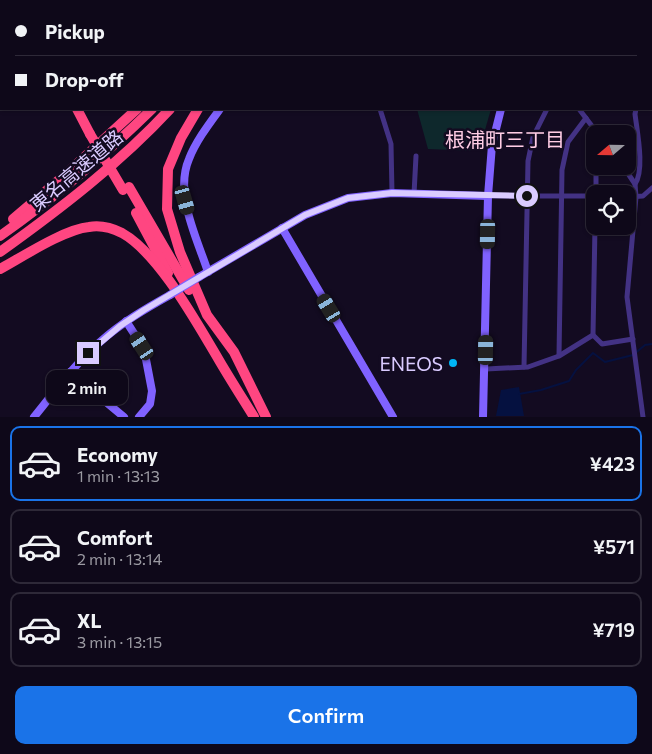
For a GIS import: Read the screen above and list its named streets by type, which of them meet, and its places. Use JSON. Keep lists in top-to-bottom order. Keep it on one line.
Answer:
{"streets":{"highway":["東名高速道路"]},"districts":["根浦町三丁目"],"places":["ENEOS"],"north":"left","page":{"banner":["Pickup","Drop-off"],"bubble":"2 min","list":[{"name":"Economy","note":"1 min · 13:13","value":"¥423"},{"name":"Comfort","note":"2 min · 13:14","value":"¥571"},{"name":"XL","note":"3 min · 13:15","value":"¥719"}],"buttons":"Confirm"}}
